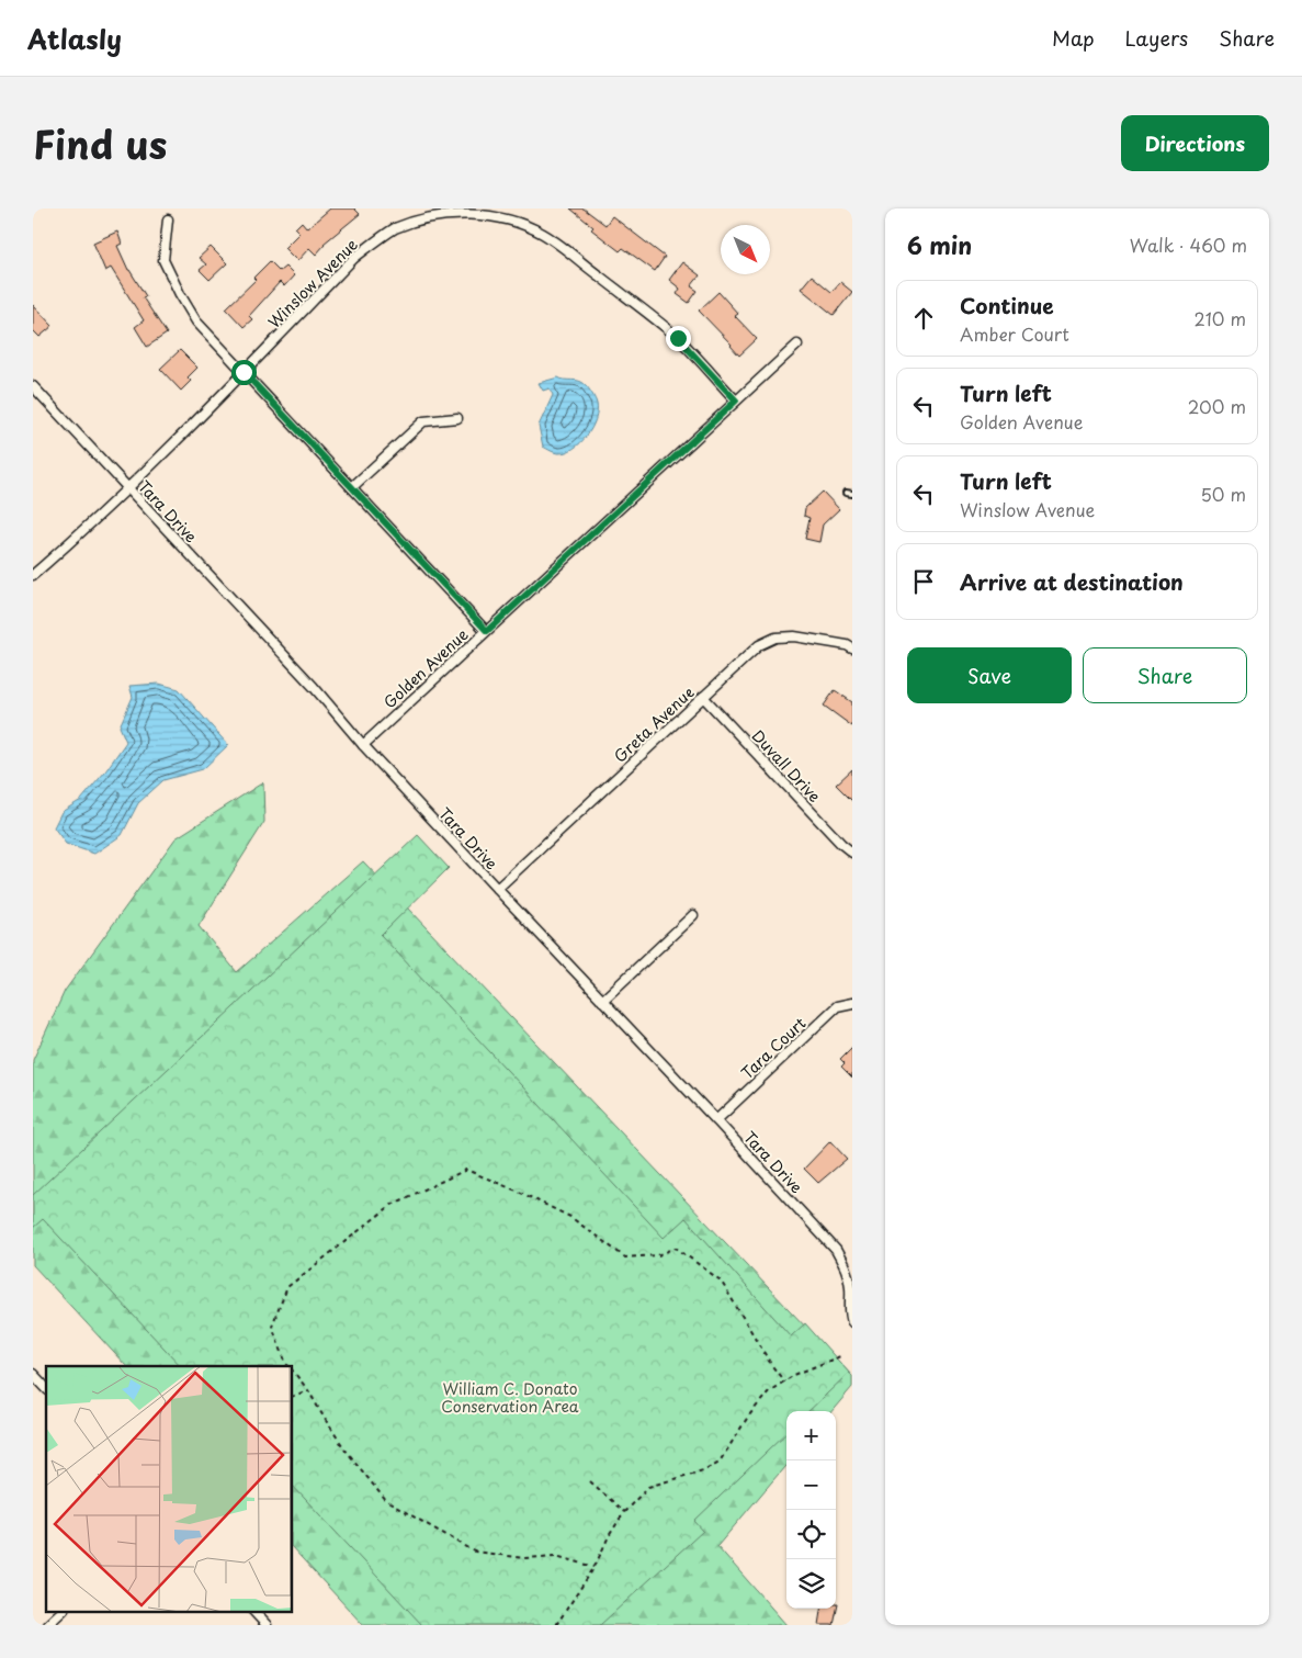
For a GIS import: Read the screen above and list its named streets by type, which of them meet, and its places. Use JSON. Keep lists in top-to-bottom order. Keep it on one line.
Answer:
{"streets":{"street":["Winslow Avenue","Tara Drive","Golden Avenue","Greta Avenue","Duvall Drive","Tara Court"]},"crossings":[["Winslow Avenue","Tara Drive"],["Winslow Avenue","Golden Avenue"],["Tara Drive","Golden Avenue"],["Tara Drive","Greta Avenue"],["Tara Drive","Tara Court"],["Greta Avenue","Duvall Drive"]],"parks":["William C. Donato Conservation Area"],"north":"bottom right","page":{"header":"Atlasly","nav":["Map","Layers","Share"],"title":"Find us","buttons":["Directions",["Save","Share"]],"heading":["6 min","Walk · 460 m"],"list":[["Continue","Amber Court","210 m"],["Turn left","Golden Avenue","200 m"],["Turn left","Winslow Avenue","50 m"],"Arrive at destination"],"map_buttons":["+","−"]}}
